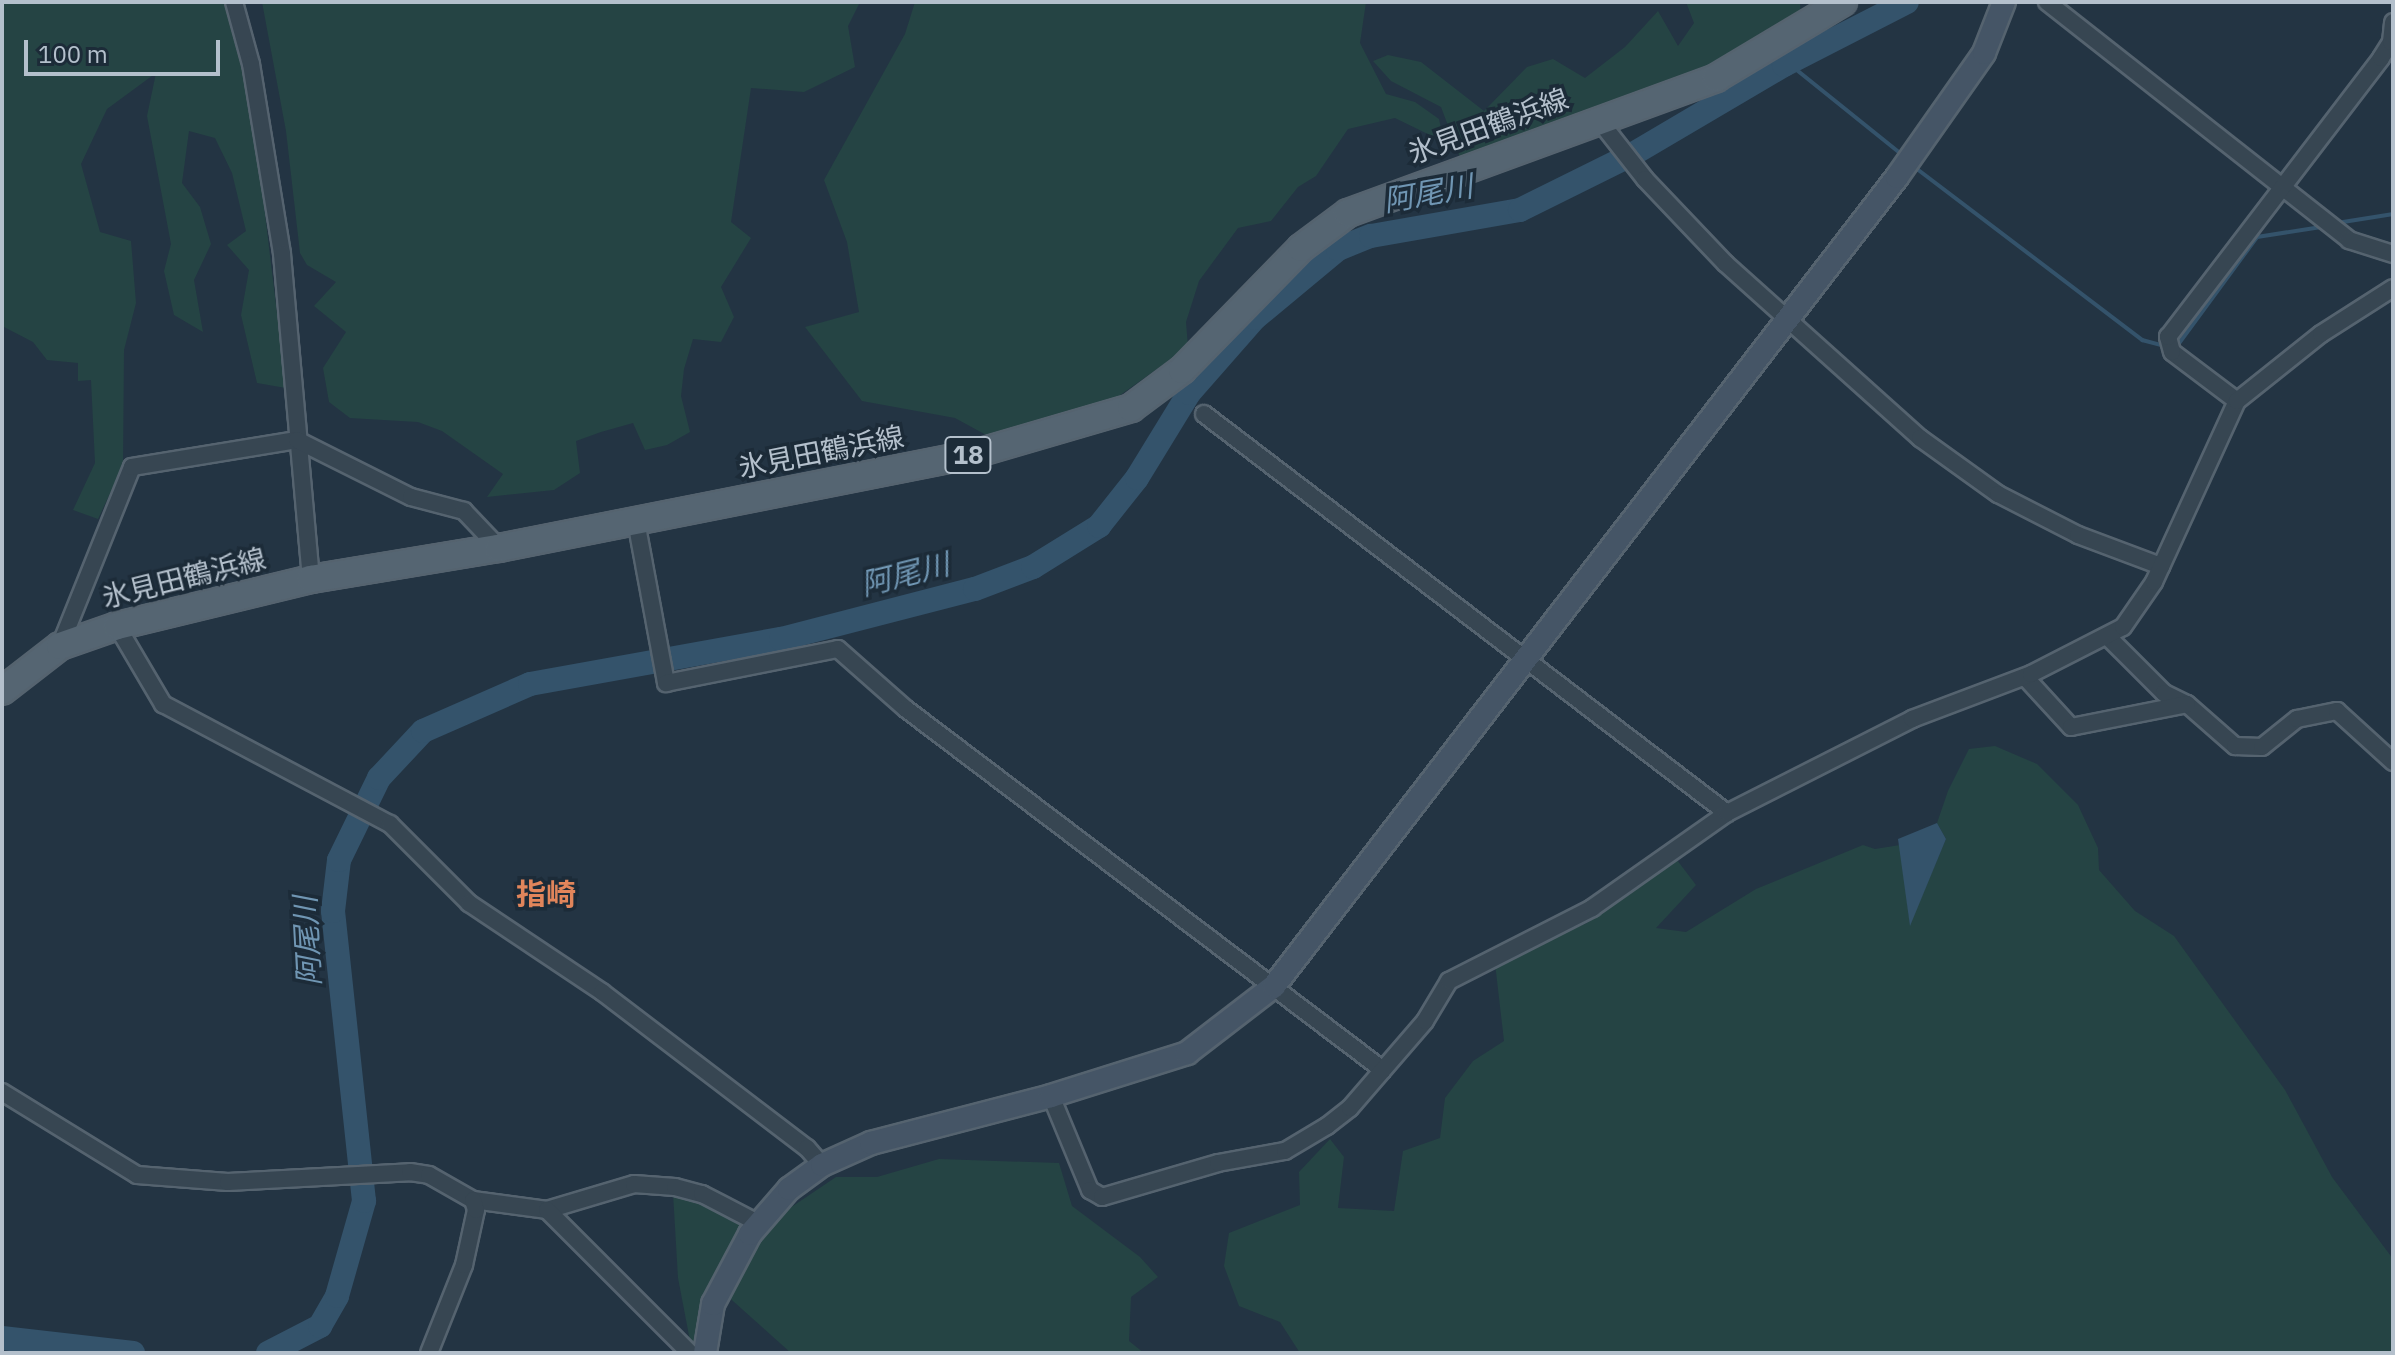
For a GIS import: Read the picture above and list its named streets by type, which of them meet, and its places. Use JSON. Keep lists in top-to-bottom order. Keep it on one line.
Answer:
{"streets":{"main road":["氷見田鶴浜線","18"]},"districts":["指崎"],"water":["阿尾川"],"scale_bar":"100 m"}
